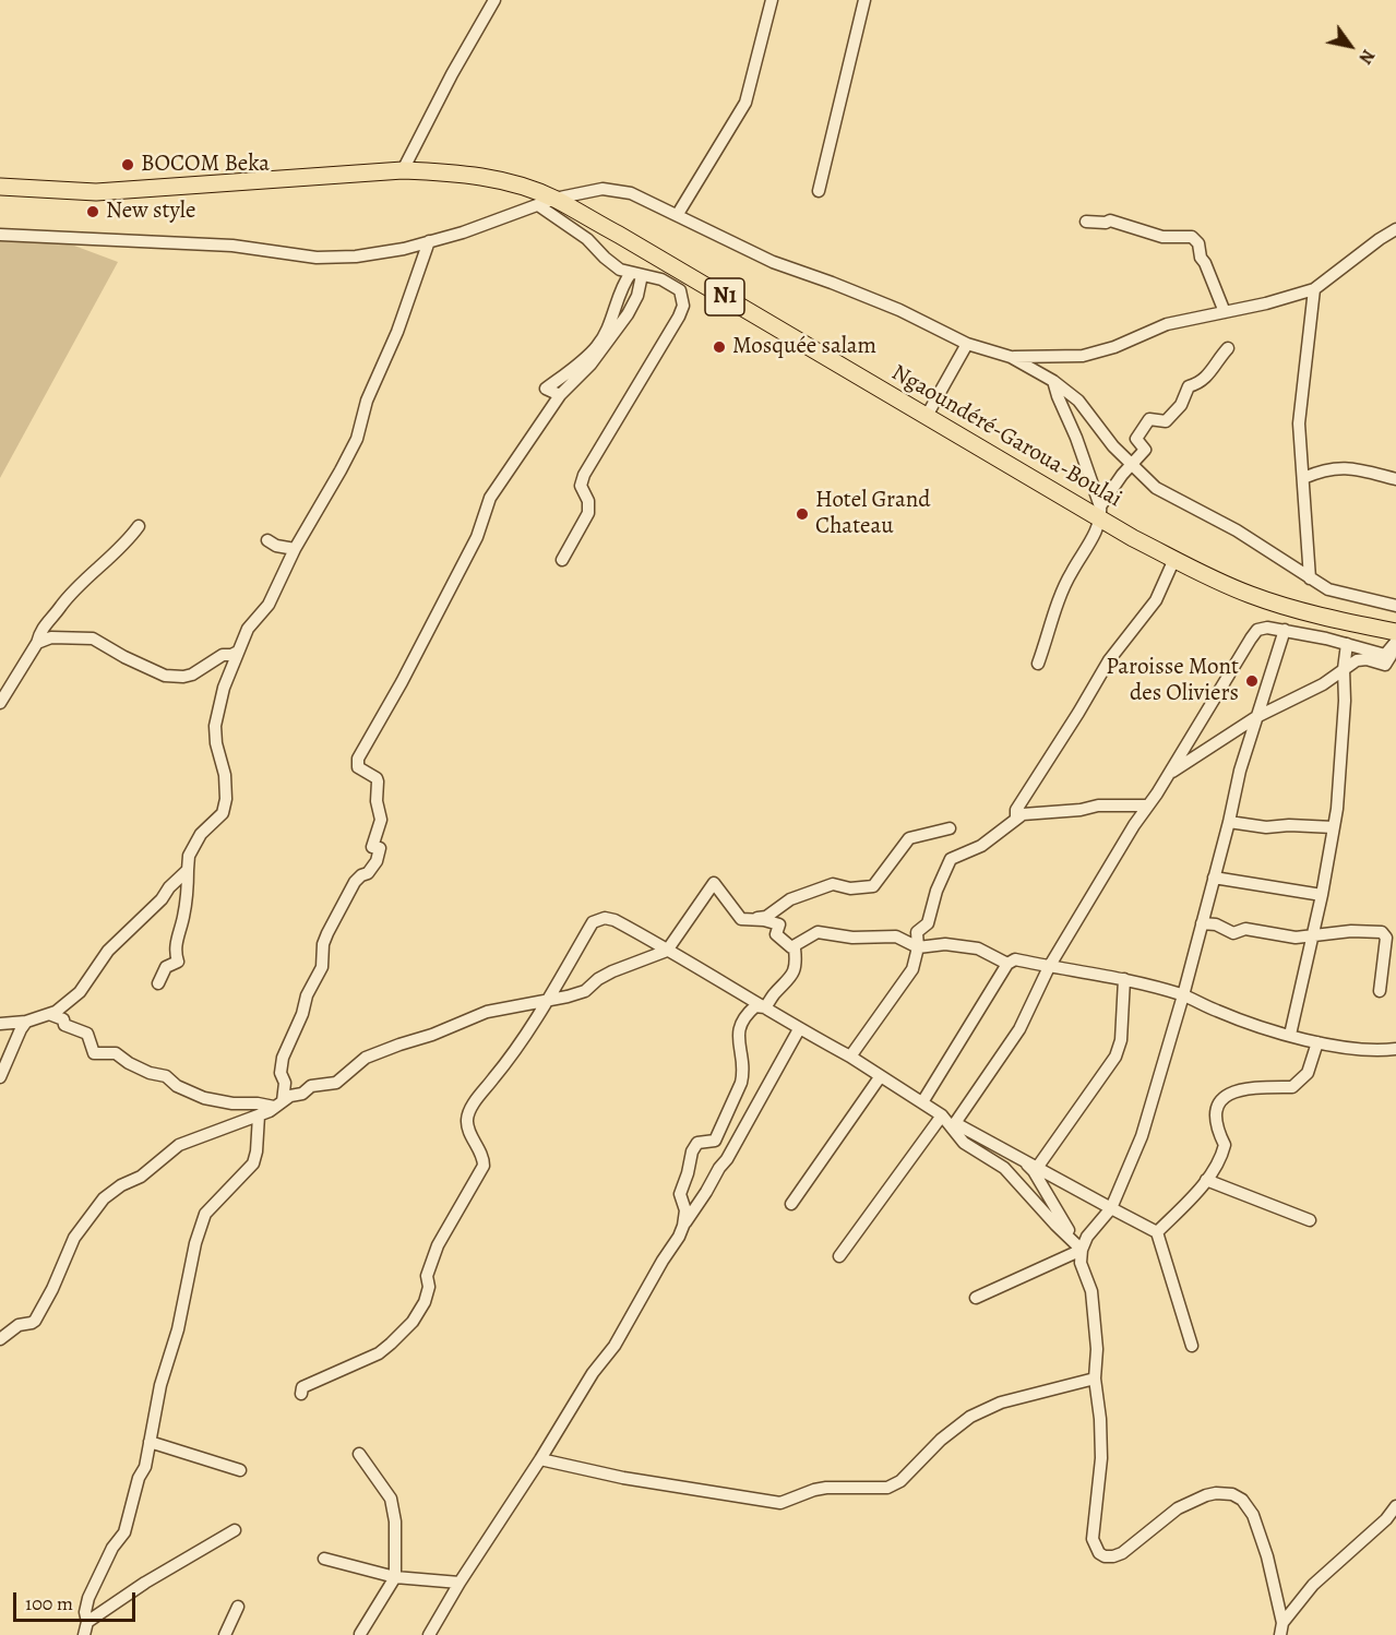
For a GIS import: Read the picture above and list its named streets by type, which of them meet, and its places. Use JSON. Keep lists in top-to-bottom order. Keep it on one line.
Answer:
{"streets":{"highway":["N1","Ngaoundéré-Garoua-Boulai"]},"places":["BOCOM Beka","New style","Mosquée salam","Hotel Grand Chateau","Paroisse Mont des Oliviers"],"scale_bar":"100 m","north":"bottom right"}
